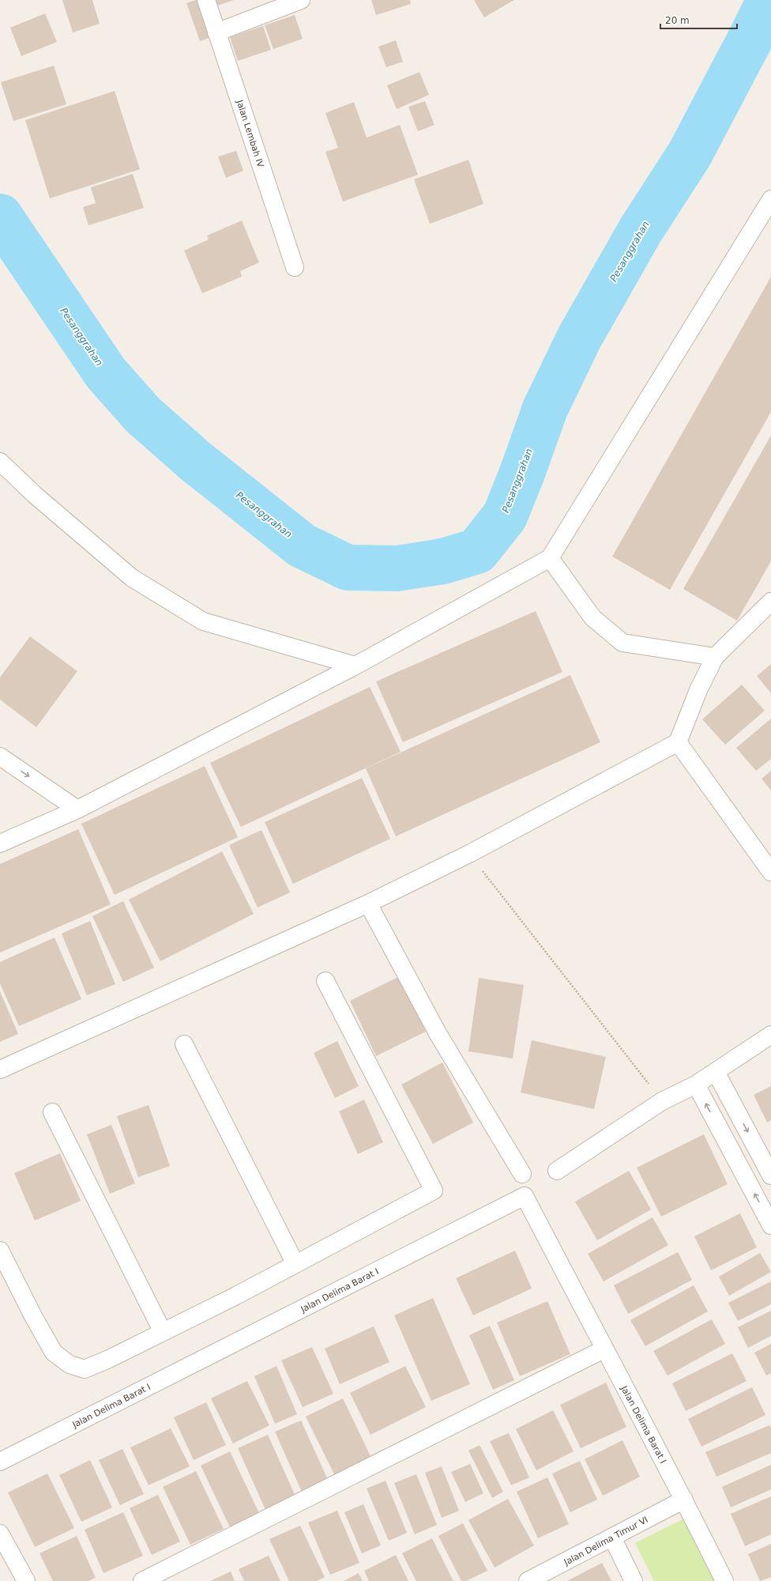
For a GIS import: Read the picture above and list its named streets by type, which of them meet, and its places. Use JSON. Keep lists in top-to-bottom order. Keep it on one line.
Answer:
{"streets":{"street":["Jalan Lembah IV","Jalan Delima Barat I","Jalan Delima Timur VI"]},"crossings":[["Jalan Delima Barat I","Jalan Delima Timur VI"]],"water":["Pesanggrahan"],"scale_bar":"20 m"}
